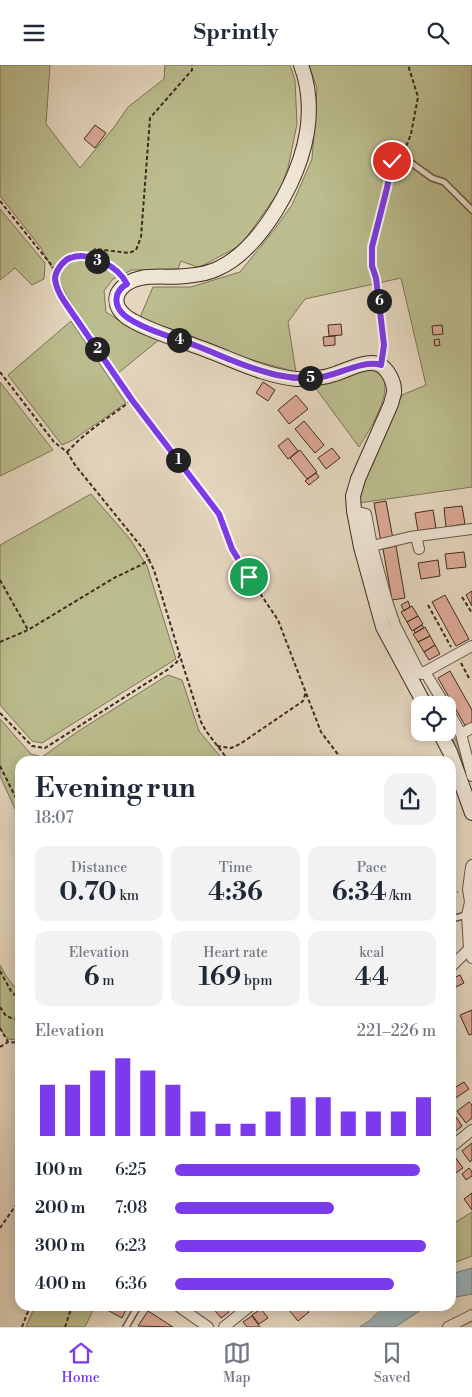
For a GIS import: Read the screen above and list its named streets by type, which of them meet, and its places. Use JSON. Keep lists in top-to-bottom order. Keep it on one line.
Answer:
{"page":{"header":"Sprintly","pins":["3","6","4","2","5","1"],"heading":["Evening run","18:07"],"stats":[["Distance","0.70 km"],["Time","4:36"],["Pace","6:34 /km"],["Elevation","6 m"],["Heart rate","169 bpm"],["kcal","44"]],"chart":["Elevation","221–226 m"],"list":[{"name":"100 m","note":"6:25"},{"name":"200 m","note":"7:08"},{"name":"300 m","note":"6:23"},{"name":"400 m","note":"6:36"}],"tabs":["Home","Map","Saved"]}}
